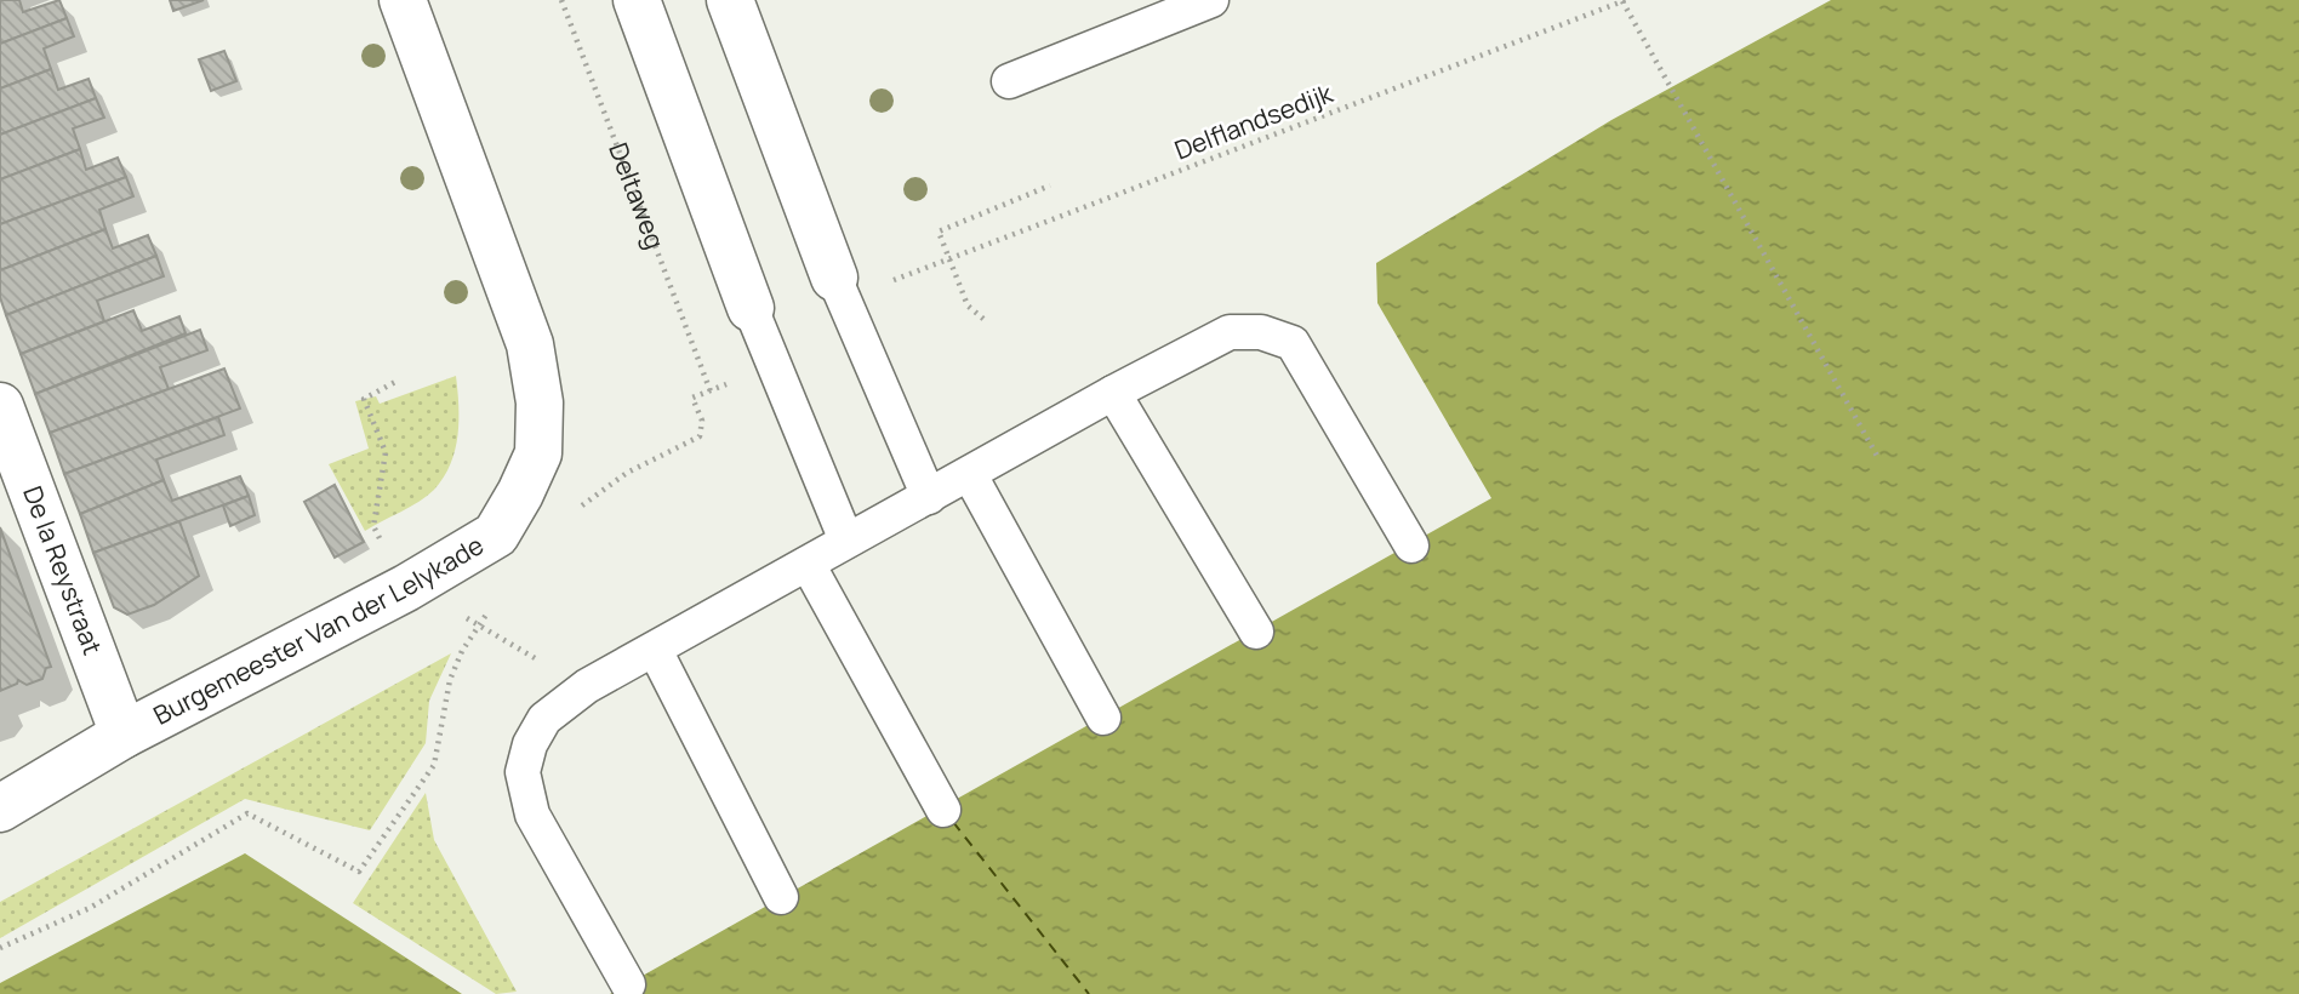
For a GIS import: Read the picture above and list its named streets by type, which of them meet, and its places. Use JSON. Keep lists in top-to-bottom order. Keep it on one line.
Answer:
{"streets":{"street":["De la Reystraat","Burgemeester Van der Lelykade"],"path":["Delflandsedijk","Deltaweg"]},"crossings":[["De la Reystraat","Burgemeester Van der Lelykade"]]}
